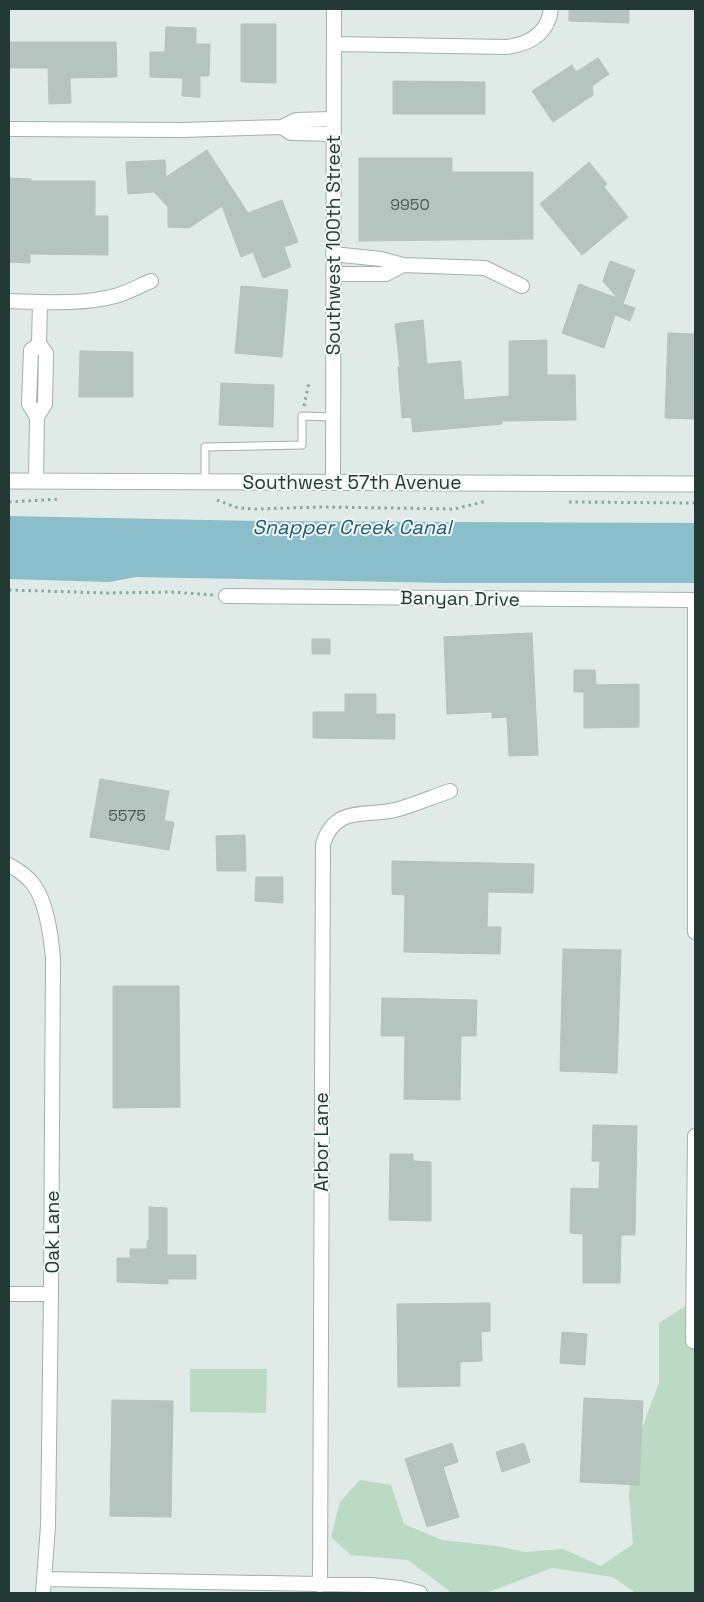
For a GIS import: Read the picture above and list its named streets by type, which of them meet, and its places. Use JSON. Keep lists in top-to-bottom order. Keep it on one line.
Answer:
{"streets":{"main road":["Southwest 57th Avenue"],"street":["Southwest 100th Street","Banyan Drive","Arbor Lane","Oak Lane"]},"crossings":[["Southwest 100th Street","Southwest 57th Avenue"]],"water":["Snapper Creek Canal"],"house_numbers":["9950","5575"]}
